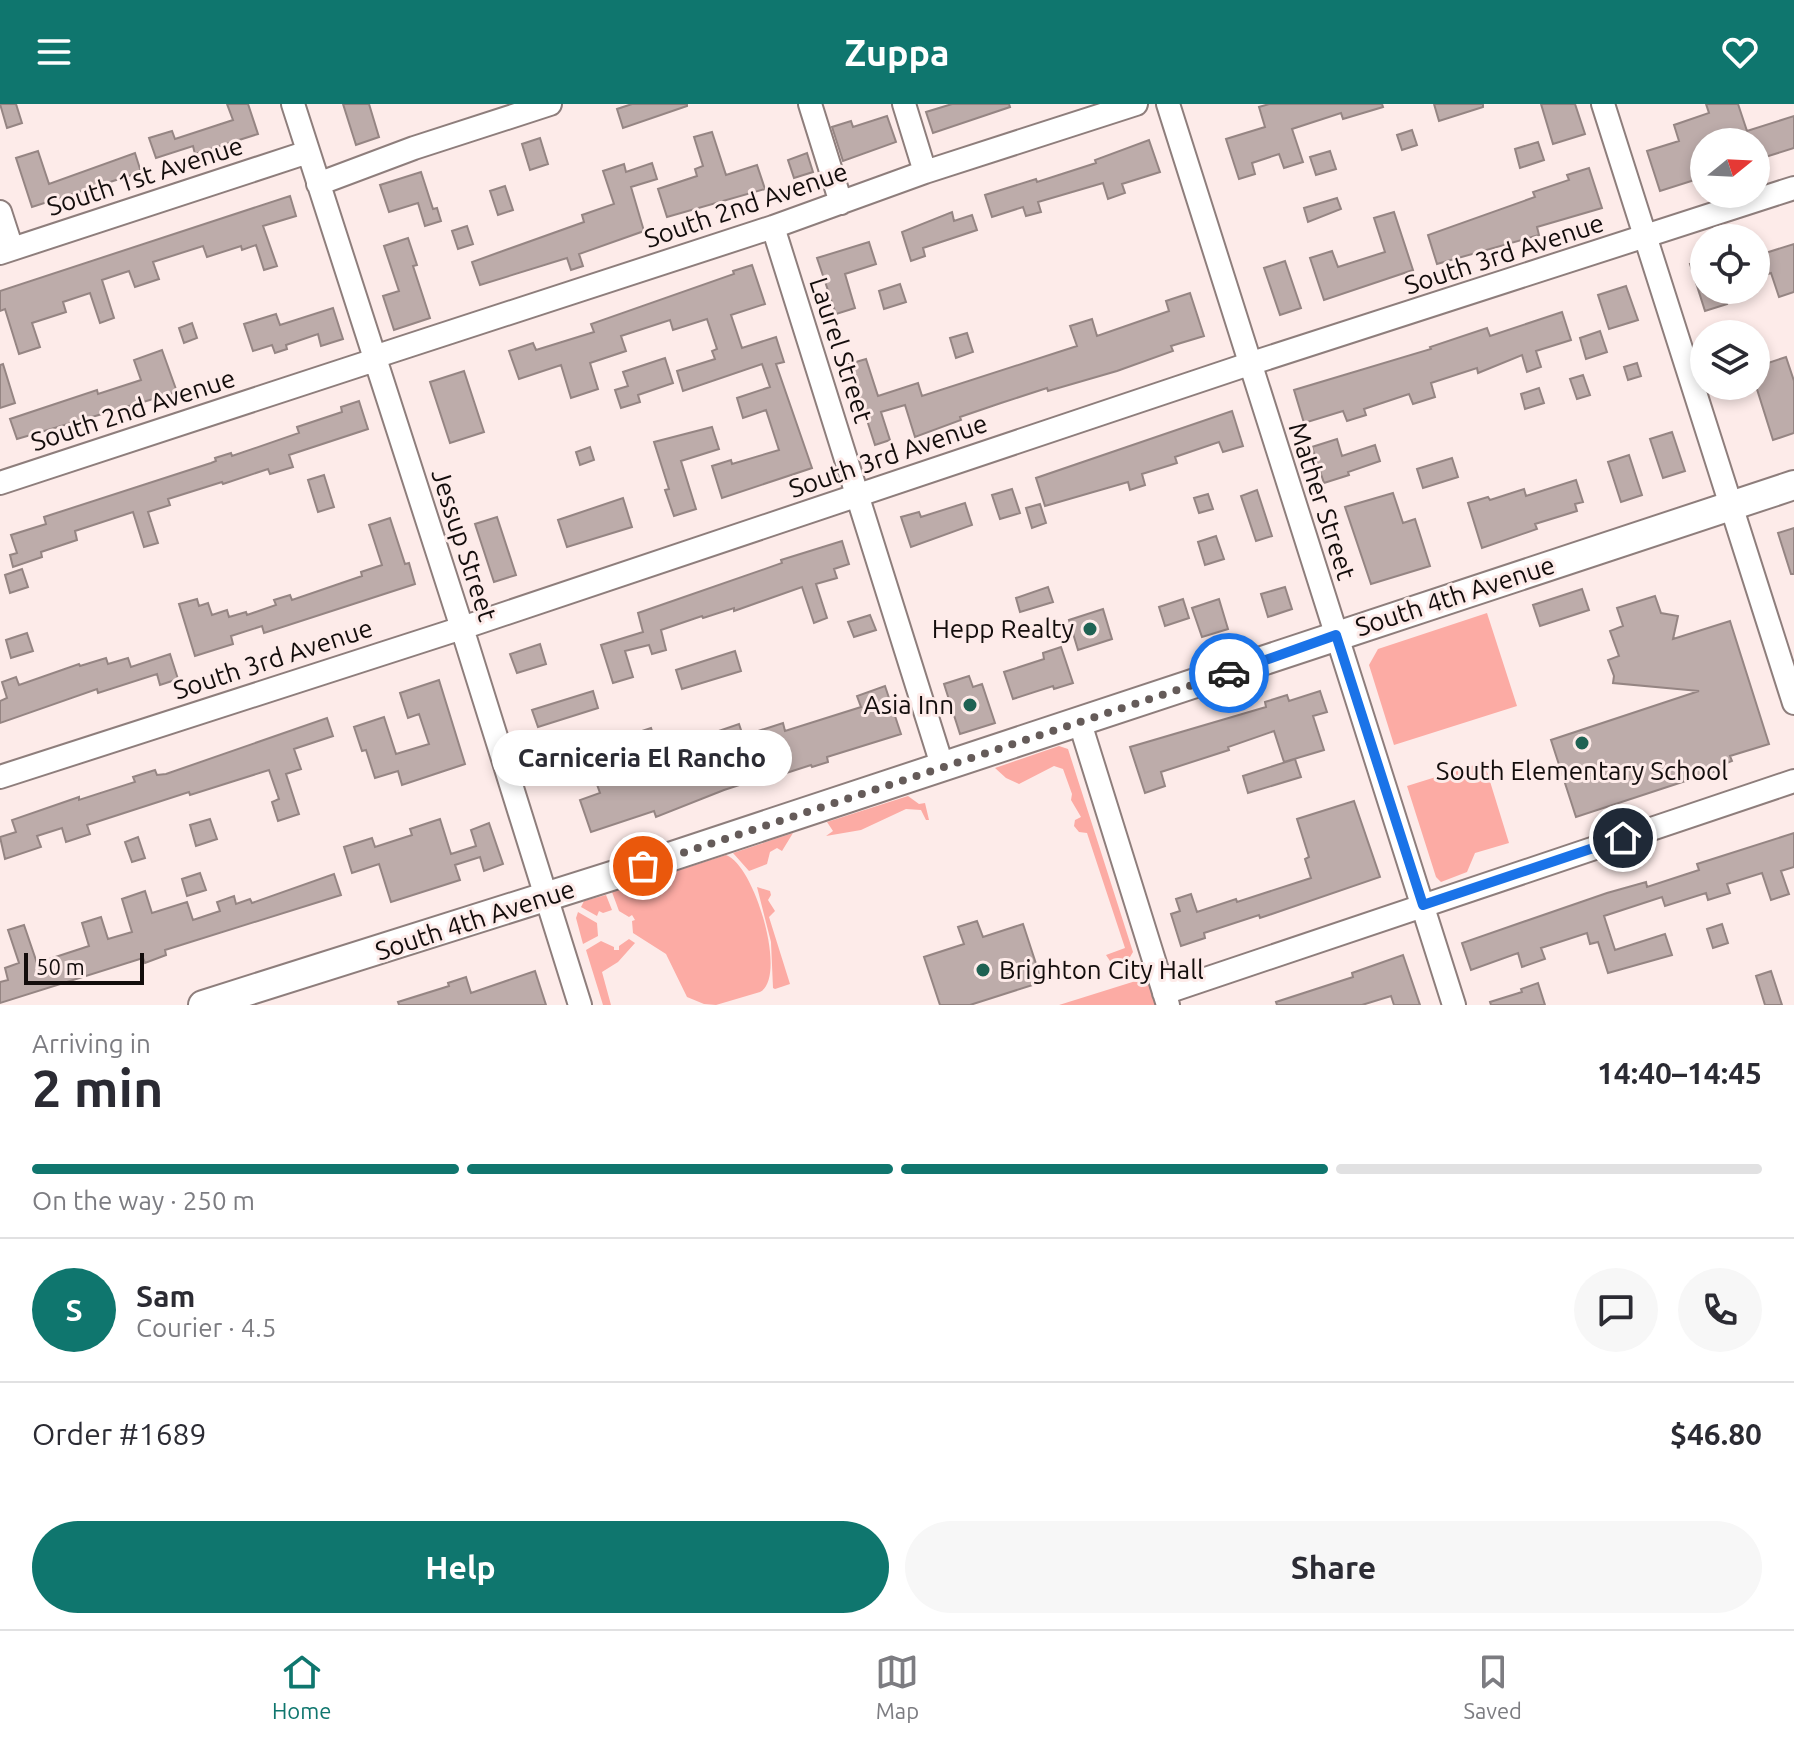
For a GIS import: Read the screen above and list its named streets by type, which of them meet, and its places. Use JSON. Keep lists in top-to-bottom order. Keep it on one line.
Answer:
{"streets":{"main road":["South 4th Avenue"],"street":["South 1st Avenue","South 2nd Avenue","South 3rd Avenue","Laurel Street","Mather Street","Jessup Street"]},"crossings":[["South 1st Avenue","Jessup Street"],["South 2nd Avenue","Laurel Street"],["South 2nd Avenue","Jessup Street"],["South 3rd Avenue","Laurel Street"],["South 3rd Avenue","Mather Street"],["South 3rd Avenue","Jessup Street"],["Laurel Street","South 4th Avenue"],["Mather Street","South 4th Avenue"],["Jessup Street","South 4th Avenue"]],"places":["Hepp Realty","Asia Inn","South Elementary School","Carniceria El Rancho","Brighton City Hall"],"scale_bar":"50 m","north":"right","page":{"header":"Zuppa","bubble":"Carniceria El Rancho","scale":"50 m","heading":["2 min","Arriving in","14:40–14:45"],"panel":["Sam","Courier · 4.5","Order #1689","$46.80"],"bar":"On the way · 250 m","round":"S","buttons":["Help","Share"],"tabs":["Home","Map","Saved"]}}
